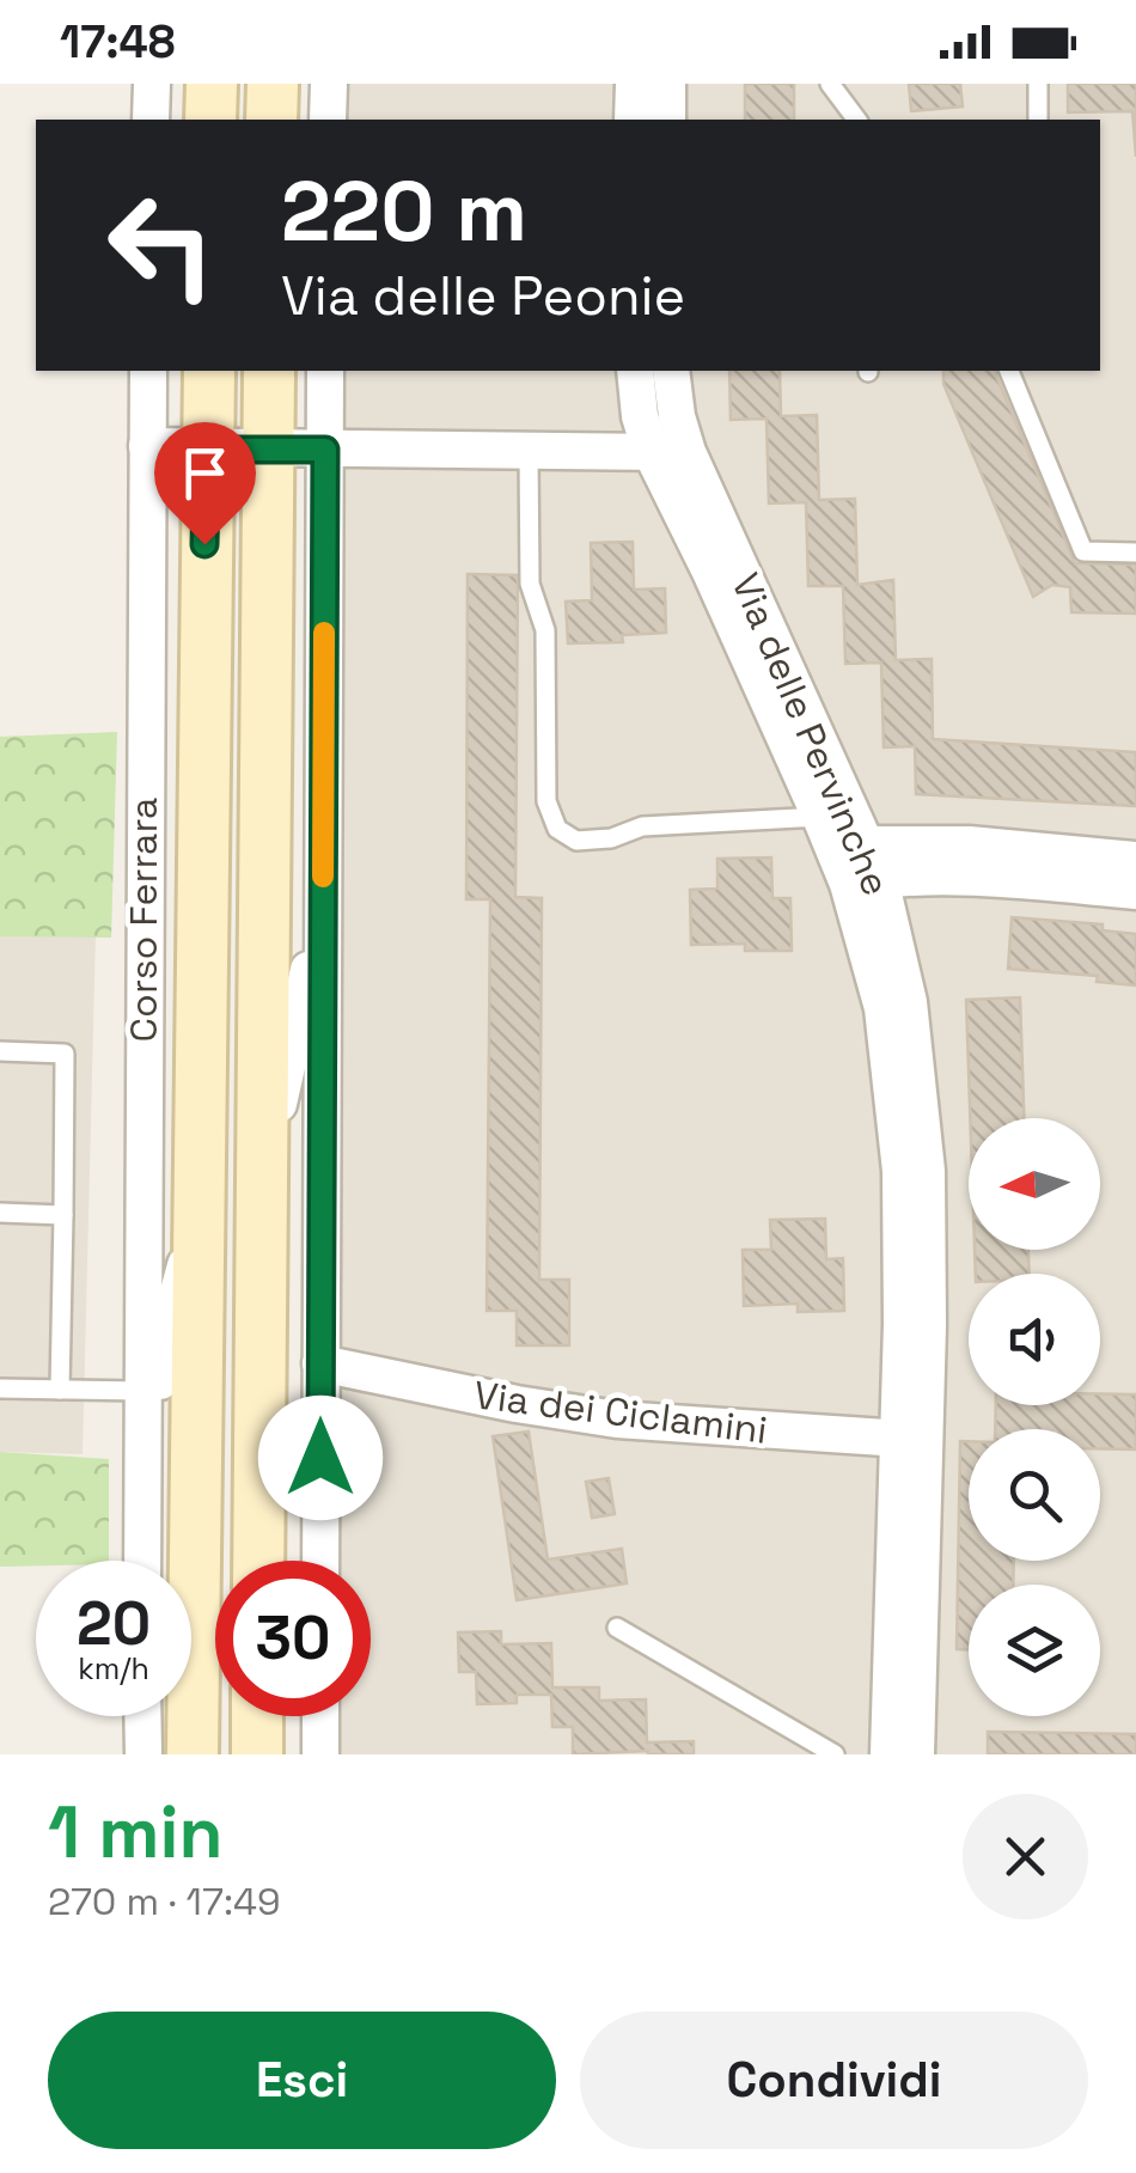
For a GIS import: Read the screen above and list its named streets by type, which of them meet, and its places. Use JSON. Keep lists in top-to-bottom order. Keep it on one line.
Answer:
{"streets":{"main road":["Corso Ferrara"],"street":["Via delle Pervinche","Via dei Ciclamini"]},"crossings":[["Via delle Pervinche","Via dei Ciclamini"]],"north":"left","page":{"status":"17:48","turn":["220 m","Via delle Peonie"],"speed":"20 km/h","limit":"30","heading":["1 min","270 m · 17:49"],"buttons":["Esci","Condividi"]}}
